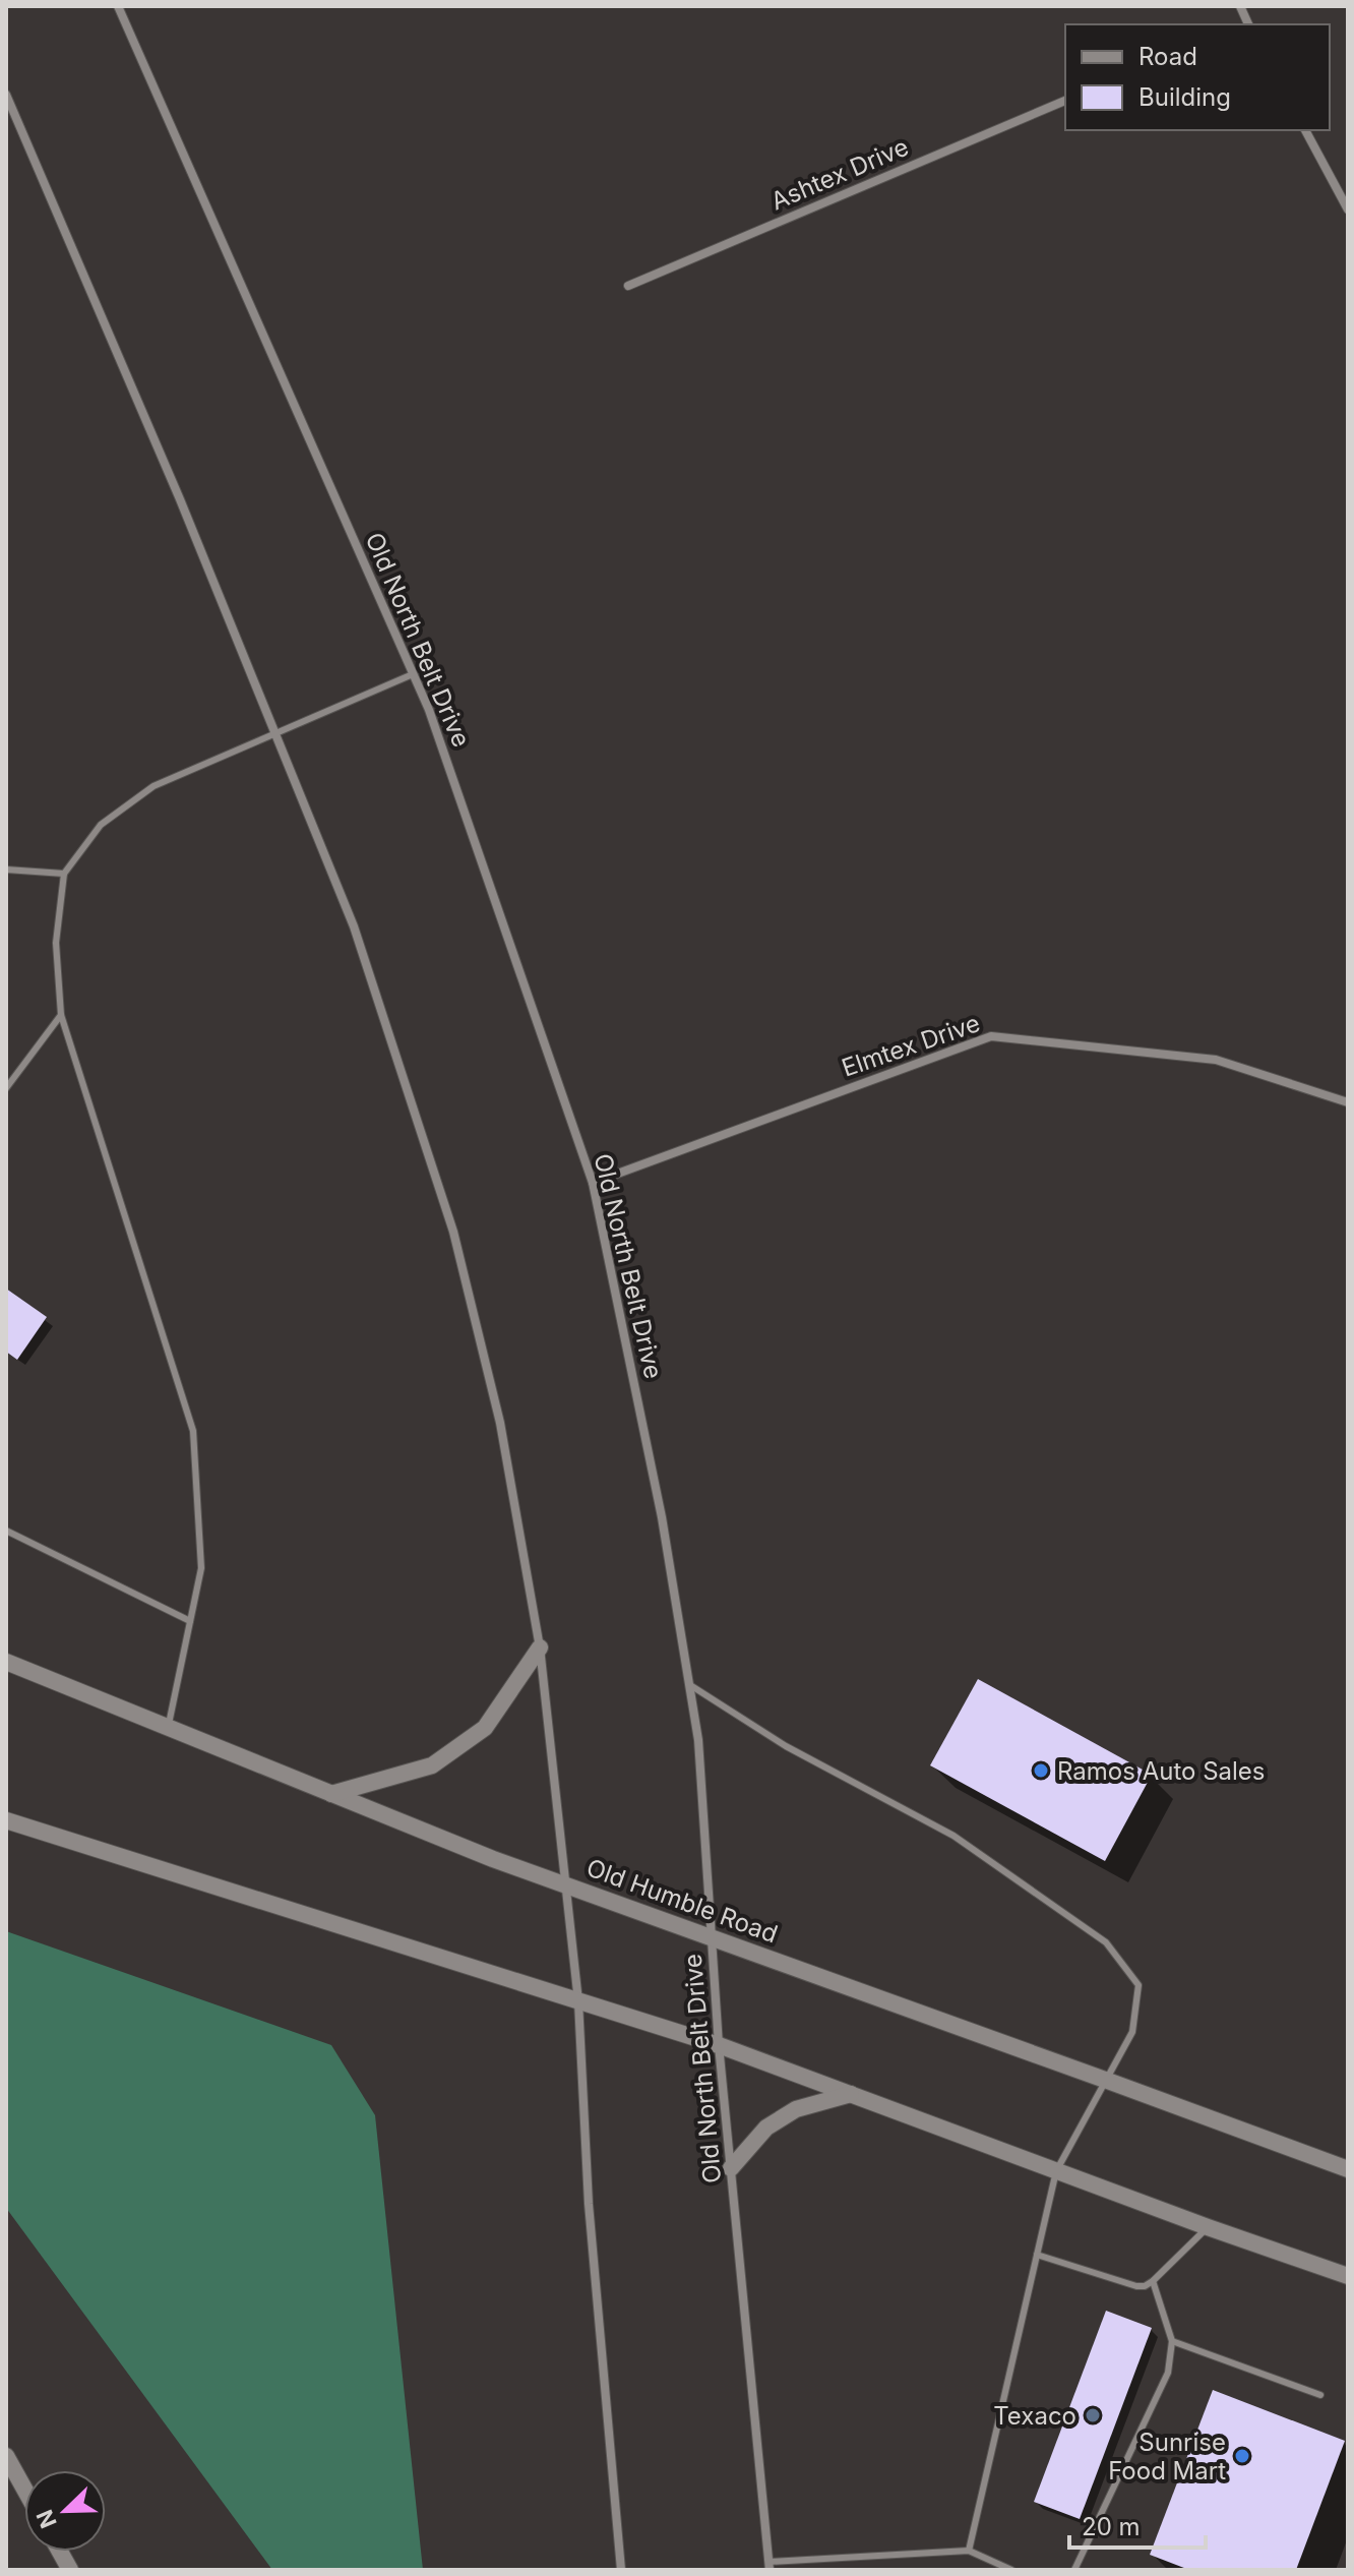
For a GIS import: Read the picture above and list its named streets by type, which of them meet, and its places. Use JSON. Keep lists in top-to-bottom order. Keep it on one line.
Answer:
{"streets":{"main road":["Old Humble Road"],"street":["Ashtex Drive","Old North Belt Drive","Elmtex Drive"]},"crossings":[["Old North Belt Drive","Elmtex Drive"],["Old North Belt Drive","Old Humble Road"]],"places":["Ramos Auto Sales","Texaco","Sunrise Food Mart"],"legend":["Road","Building"],"scale_bar":"20 m","north":"bottom left"}
